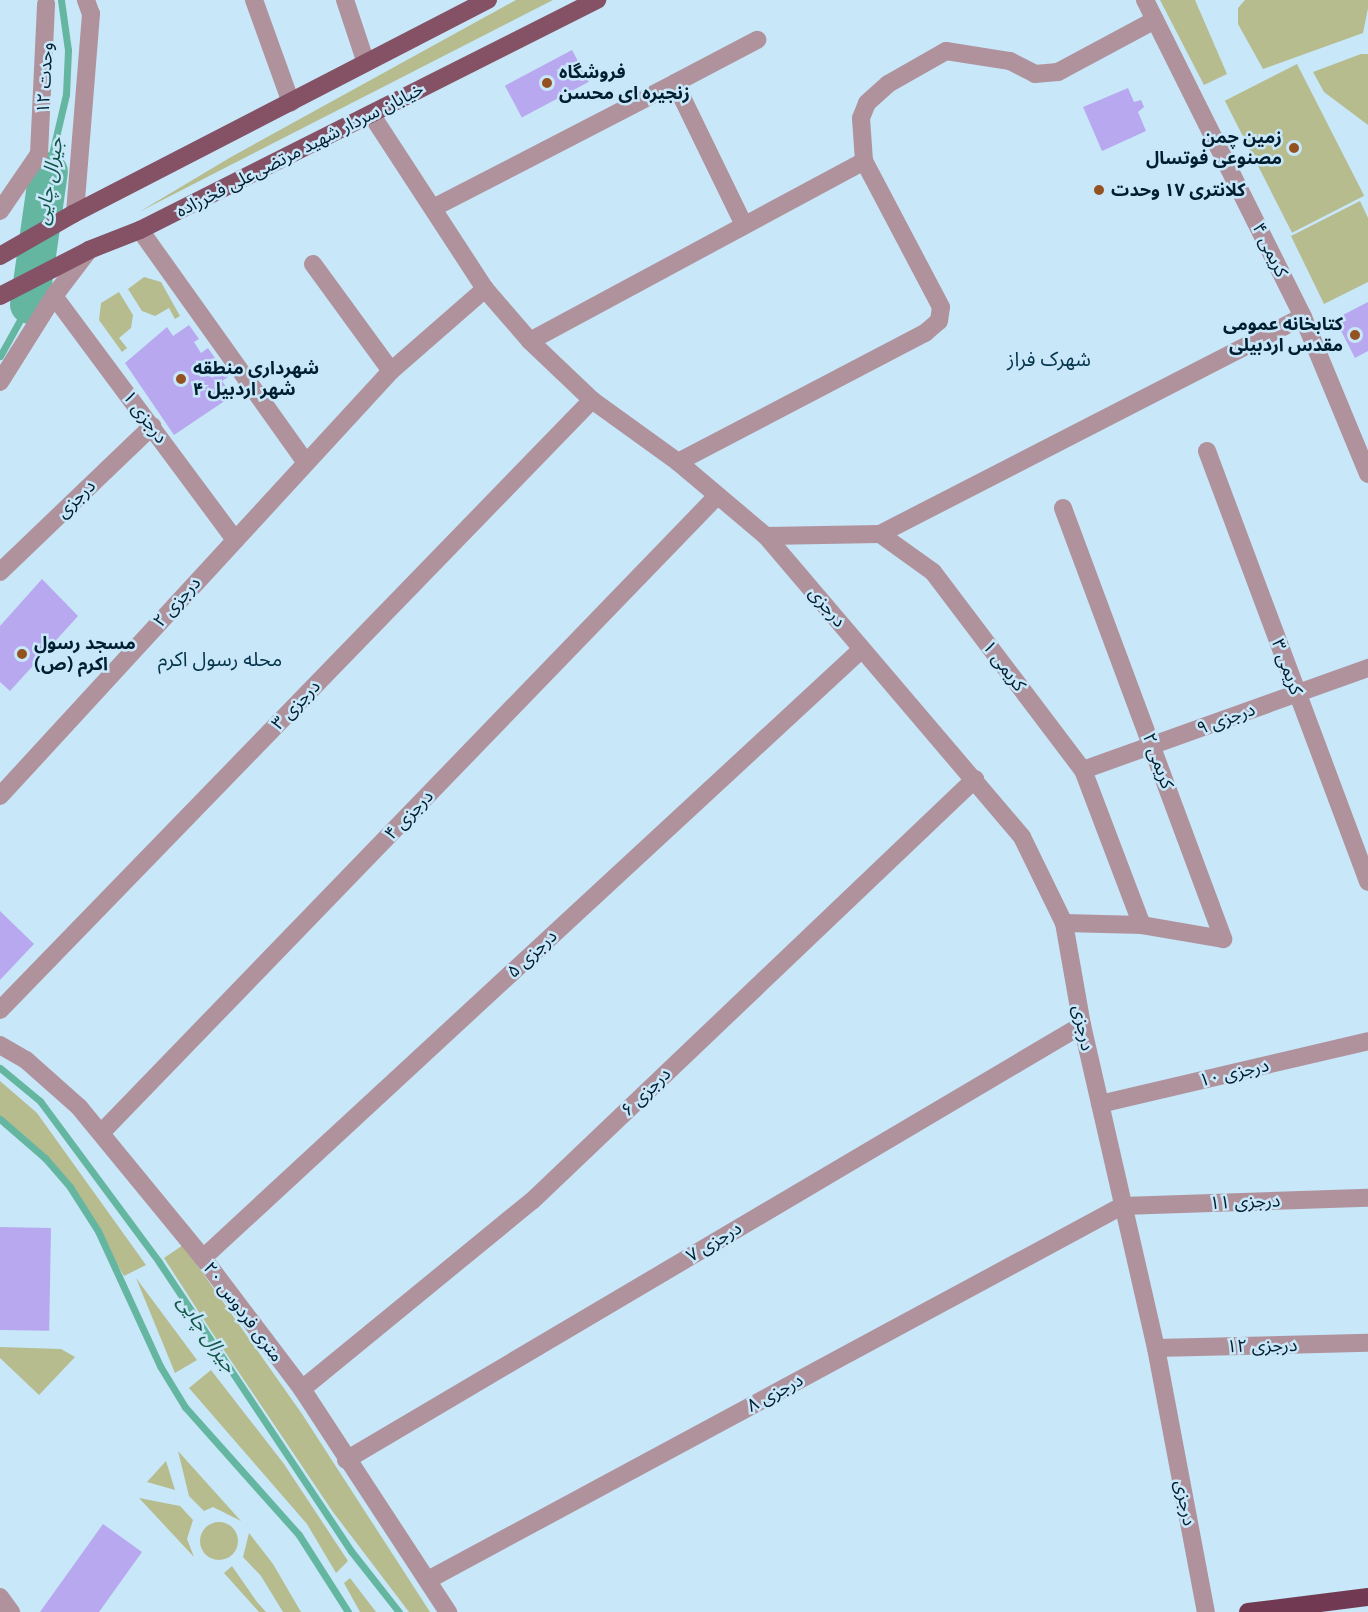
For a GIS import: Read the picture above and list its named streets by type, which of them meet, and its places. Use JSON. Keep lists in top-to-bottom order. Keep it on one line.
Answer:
{"streets":{"main road":["خیابان سردار شهید مرتضی‌علی فخرزاده"],"street":["وحدت ۱۲","کریمی ۴","درجزی ۱","درجزی","درجزی ۲","کریمی ۱","کریمی ۳","درجزی ۳","درجزی ۹","کریمی ۲","درجزی ۴","درجزی ۵","درجزی ۱۰","درجزی ۶","درجزی ۱۱","درجزی ۷","۲۰ متری فردوس","درجزی ۱۲","درجزی ۸"]},"crossings":[["خیابان سردار شهید مرتضی‌علی فخرزاده","درجزی"],["درجزی ۱","درجزی"],["درجزی ۱","درجزی ۲"],["درجزی","درجزی ۲"],["درجزی","درجزی ۳"],["درجزی","درجزی ۴"],["درجزی","درجزی ۵"],["درجزی","درجزی ۱۰"],["درجزی","درجزی ۶"],["درجزی","درجزی ۱۱"],["درجزی","درجزی ۷"],["درجزی","درجزی ۱۲"],["درجزی","درجزی ۸"],["کریمی ۱","درجزی ۹"],["کریمی ۱","کریمی ۲"],["کریمی ۳","درجزی ۹"],["درجزی ۹","کریمی ۲"],["درجزی ۴","۲۰ متری فردوس"],["درجزی ۵","۲۰ متری فردوس"],["درجزی ۶","۲۰ متری فردوس"],["درجزی ۱۱","درجزی ۸"],["درجزی ۷","۲۰ متری فردوس"],["۲۰ متری فردوس","درجزی ۸"]],"districts":["شهرک فراز","محله رسول اکرم"],"water":["جیرال چایی"],"places":["فروشگاه زنجیره ای محسن","زمین چمن مصنوعی فوتسال","کلانتری ۱۷ وحدت","کتابخانه عمومی مقدس اردبیلی","شهرداری منطقه ۴ شهر اردبیل","مسجد رسول اکرم (ص)"]}
